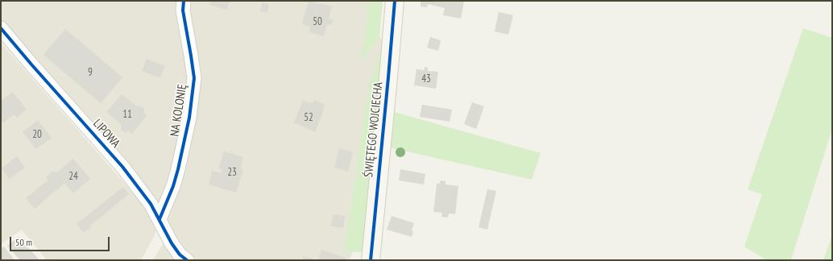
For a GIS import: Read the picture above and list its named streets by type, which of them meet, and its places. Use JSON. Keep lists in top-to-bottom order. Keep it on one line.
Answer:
{"streets":{"street":["NA KOLONIĘ","ŚWIĘTEGO WOJCIECHA","LIPOWA"]},"crossings":[["NA KOLONIĘ","LIPOWA"]],"house_numbers":["50","9","43","11","52","20","23","24"],"scale_bar":"50 m"}
